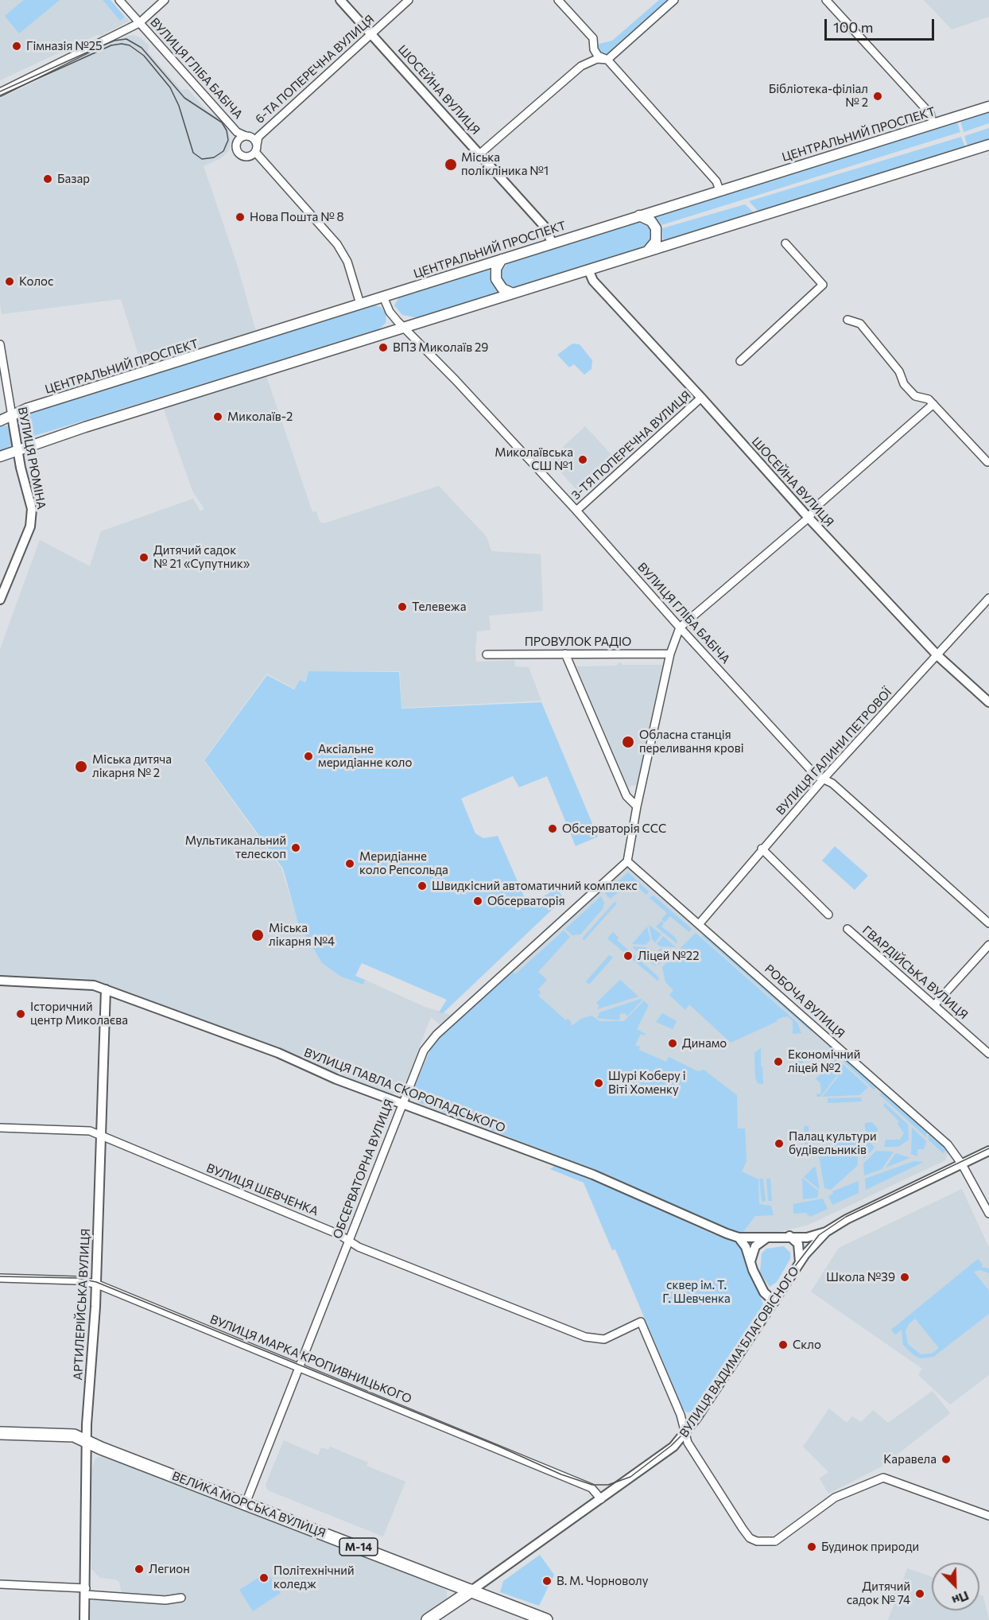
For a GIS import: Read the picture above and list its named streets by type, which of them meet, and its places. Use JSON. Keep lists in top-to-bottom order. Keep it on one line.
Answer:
{"streets":{"highway":["ВУЛИЦЯ ВАДИМА БЛАГОВІСНОГО","ВЕЛИКА МОРСЬКА ВУЛИЦЯ","М-14"],"main road":["ЦЕНТРАЛЬНИЙ ПРОСПЕКТ"],"street":["ВУЛИЦЯ ГЛІБА БАБІЧА","6-ТА ПОПЕРЕЧНА ВУЛИЦЯ","ШОСЕЙНА ВУЛИЦЯ","3-ТЯ ПОПЕРЕЧНА ВУЛИЦЯ","ВУЛИЦЯ РЮМІНА","ПРОВУЛОК РАДІО","ВУЛИЦЯ ГАЛИНИ ПЕТРОВОЇ","ГВАРДІЙСЬКА ВУЛИЦЯ","РОБОЧА ВУЛИЦЯ","ВУЛИЦЯ ПАВЛА СКОРОПАДСЬКОГО","ОБСЕРВАТОРНА ВУЛИЦЯ","ВУЛИЦЯ ШЕВЧЕНКА","АРТИЛЕРІЙСЬКА ВУЛИЦЯ","ВУЛИЦЯ МАРКА КРОПИВНИЦЬКОГО"]},"crossings":[["ВУЛИЦЯ ГЛІБА БАБІЧА","6-ТА ПОПЕРЕЧНА ВУЛИЦЯ"],["ВУЛИЦЯ ГЛІБА БАБІЧА","ЦЕНТРАЛЬНИЙ ПРОСПЕКТ"],["ВУЛИЦЯ ГЛІБА БАБІЧА","3-ТЯ ПОПЕРЕЧНА ВУЛИЦЯ"],["ВУЛИЦЯ ГЛІБА БАБІЧА","ВУЛИЦЯ ГАЛИНИ ПЕТРОВОЇ"],["6-ТА ПОПЕРЕЧНА ВУЛИЦЯ","ШОСЕЙНА ВУЛИЦЯ"],["ШОСЕЙНА ВУЛИЦЯ","ЦЕНТРАЛЬНИЙ ПРОСПЕКТ"],["ШОСЕЙНА ВУЛИЦЯ","3-ТЯ ПОПЕРЕЧНА ВУЛИЦЯ"],["ШОСЕЙНА ВУЛИЦЯ","ВУЛИЦЯ ГАЛИНИ ПЕТРОВОЇ"],["ЦЕНТРАЛЬНИЙ ПРОСПЕКТ","ВУЛИЦЯ РЮМІНА"],["ВУЛИЦЯ ГАЛИНИ ПЕТРОВОЇ","РОБОЧА ВУЛИЦЯ"],["РОБОЧА ВУЛИЦЯ","ОБСЕРВАТОРНА ВУЛИЦЯ"],["РОБОЧА ВУЛИЦЯ","ВУЛИЦЯ ВАДИМА БЛАГОВІСНОГО"],["ВУЛИЦЯ ПАВЛА СКОРОПАДСЬКОГО","ОБСЕРВАТОРНА ВУЛИЦЯ"],["ВУЛИЦЯ ПАВЛА СКОРОПАДСЬКОГО","АРТИЛЕРІЙСЬКА ВУЛИЦЯ"],["ВУЛИЦЯ ПАВЛА СКОРОПАДСЬКОГО","ВУЛИЦЯ ВАДИМА БЛАГОВІСНОГО"],["ОБСЕРВАТОРНА ВУЛИЦЯ","ВУЛИЦЯ ШЕВЧЕНКА"],["ОБСЕРВАТОРНА ВУЛИЦЯ","ВУЛИЦЯ МАРКА КРОПИВНИЦЬКОГО"],["ОБСЕРВАТОРНА ВУЛИЦЯ","ВЕЛИКА МОРСЬКА ВУЛИЦЯ"],["ВУЛИЦЯ ШЕВЧЕНКА","АРТИЛЕРІЙСЬКА ВУЛИЦЯ"],["ВУЛИЦЯ ШЕВЧЕНКА","ВУЛИЦЯ ВАДИМА БЛАГОВІСНОГО"],["АРТИЛЕРІЙСЬКА ВУЛИЦЯ","ВУЛИЦЯ МАРКА КРОПИВНИЦЬКОГО"],["АРТИЛЕРІЙСЬКА ВУЛИЦЯ","ВЕЛИКА МОРСЬКА ВУЛИЦЯ"],["ВУЛИЦЯ ВАДИМА БЛАГОВІСНОГО","ВУЛИЦЯ МАРКА КРОПИВНИЦЬКОГО"],["ВУЛИЦЯ ВАДИМА БЛАГОВІСНОГО","ВЕЛИКА МОРСЬКА ВУЛИЦЯ"]],"parks":["сквер ім. Т. Г. Шевченка"],"places":["Гімназія №25","Бібліотека-філіал № 2","Міська полікліника №1","Базар","Нова Пошта № 8","Колос","ВПЗ Миколаїв 29","Миколаїв-2","Миколаївська СШ №1","Дитячий садок № 21 «Супутник»","Телевежа","Обласна станція переливання крові","Аксіальне меридіанне коло","Міська дитяча лікарня № 2","Обсерваторія ССС","Мультиканальний телескоп","Меридіанне коло Репсольда","Швидкісний автоматичний комплекс","Обсерваторія","Міська лікарня №4","Ліцей №22","Історичний центр Миколаєва","Динамо","Економічний ліцей №2","Шурі Коберу і Віті Хоменку","Палац культури будівельників","Школа №39","Скло","Каравела","Будинок природи","Легион","Політехнічний коледж","В. М. Чорноволу","Дитячий садок № 74"],"scale_bar":"100 m","north":"bottom right"}
